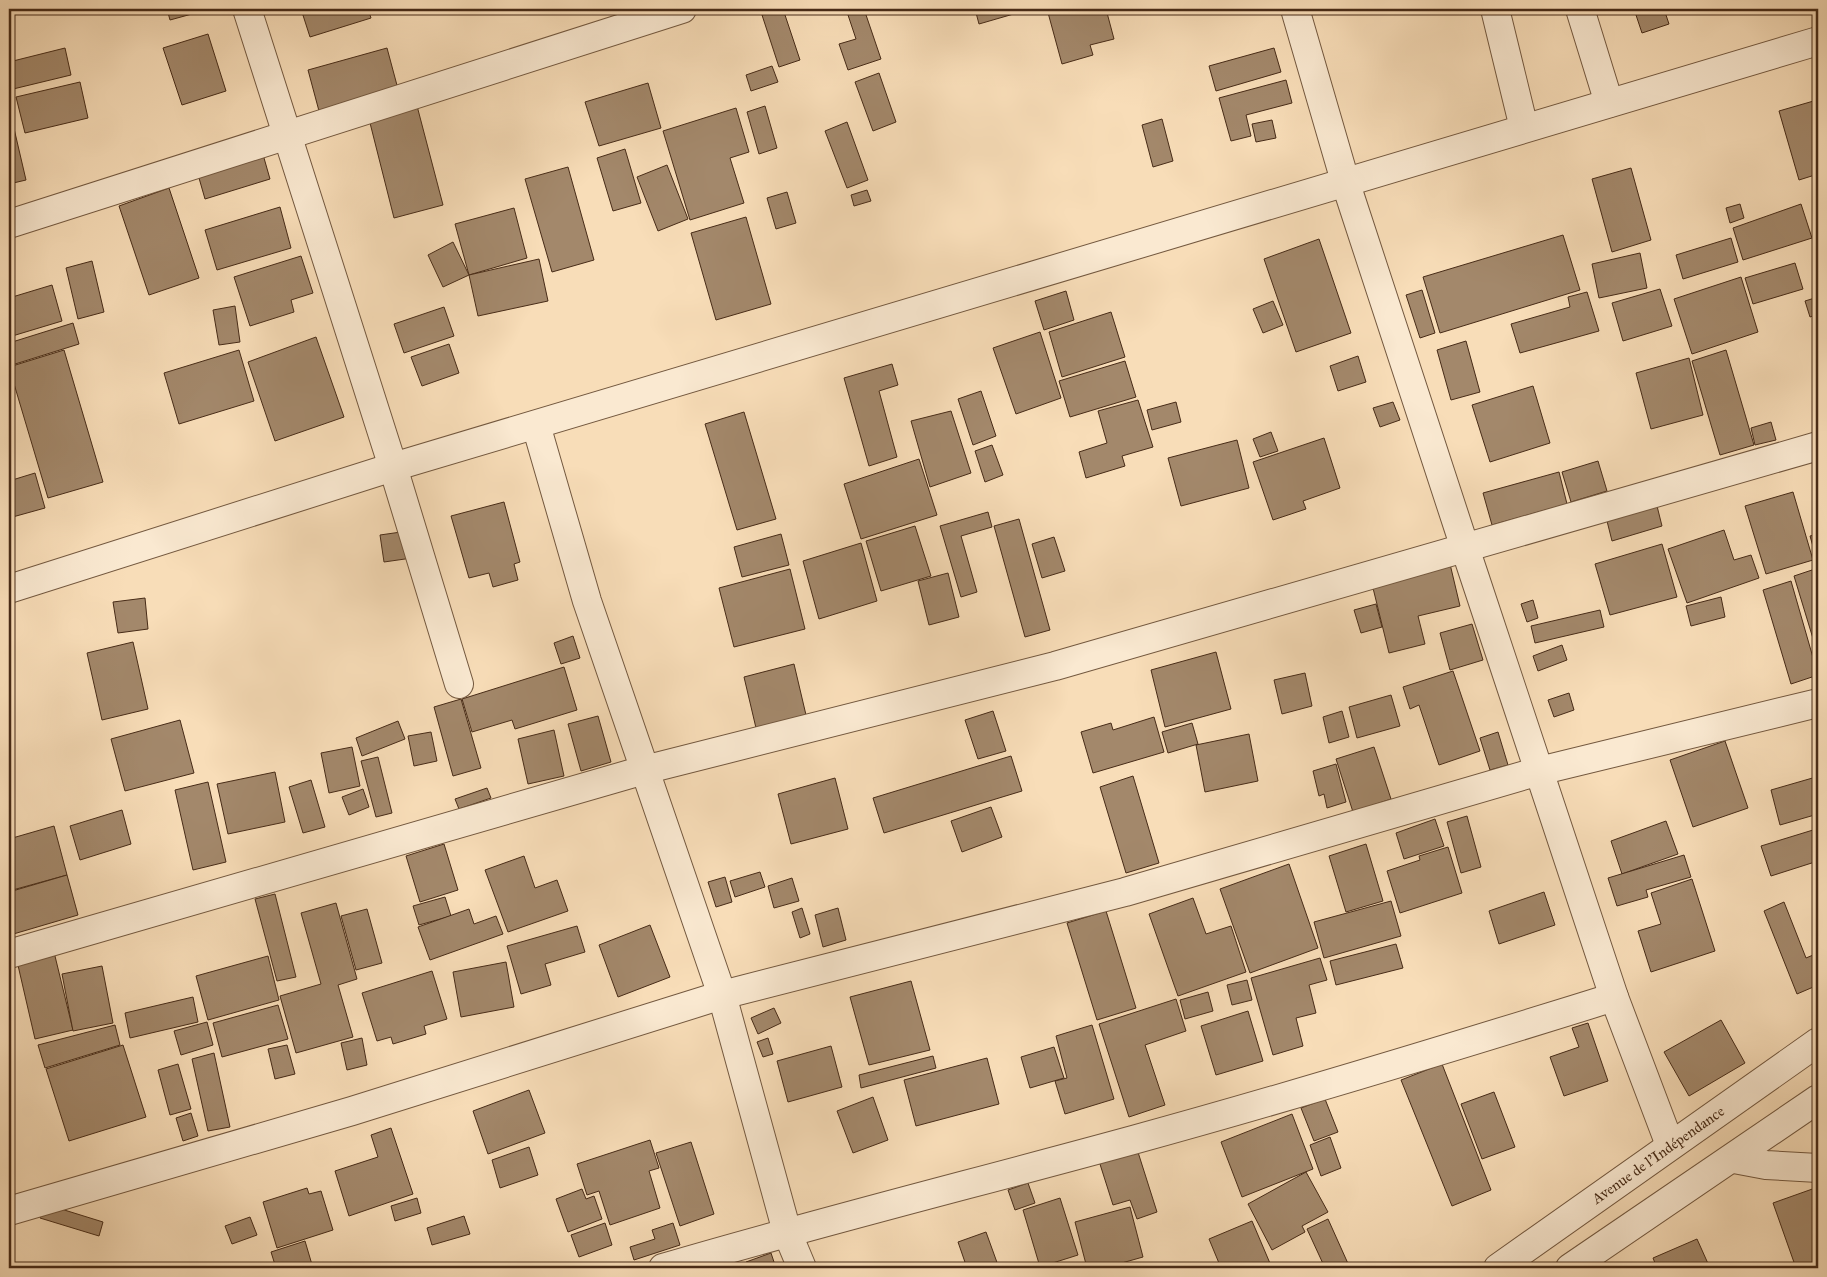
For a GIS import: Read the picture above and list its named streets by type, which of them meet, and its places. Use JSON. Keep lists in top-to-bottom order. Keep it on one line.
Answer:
{"streets":{"street":["Avenue de l'Indépendance"]}}
